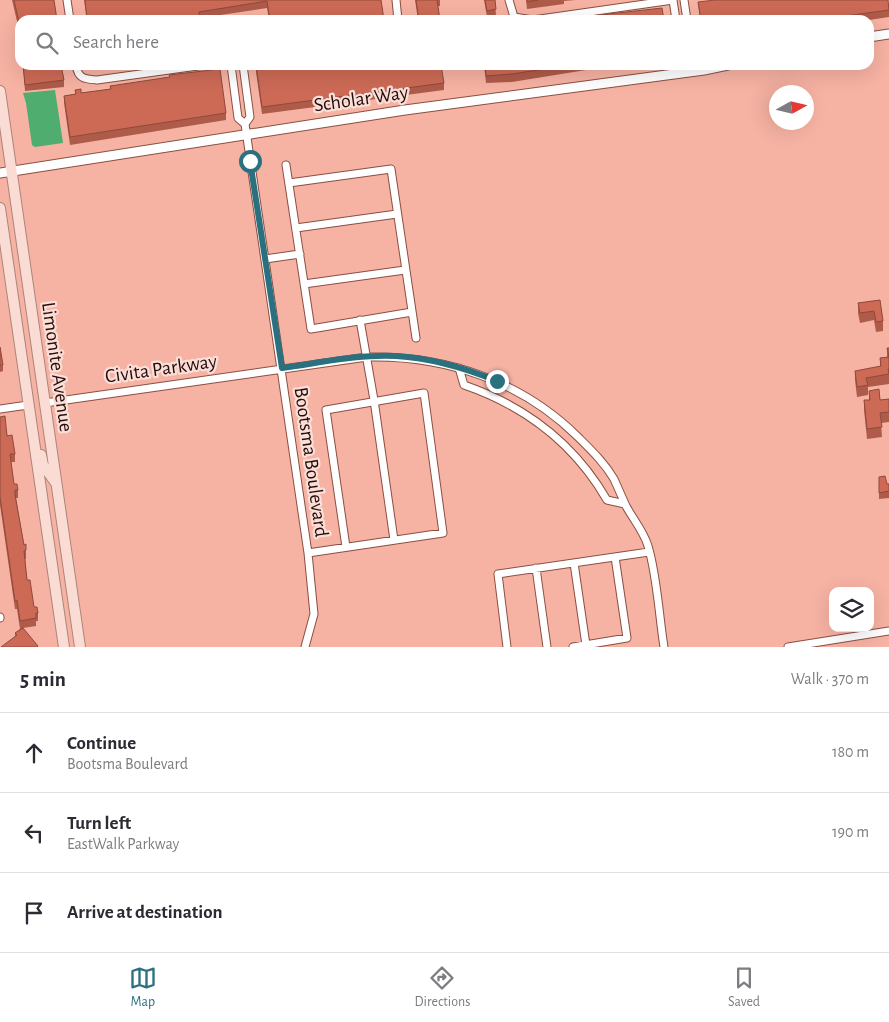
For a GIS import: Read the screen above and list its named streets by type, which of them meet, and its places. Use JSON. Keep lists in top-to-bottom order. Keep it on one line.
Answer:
{"streets":{"main road":["Limonite Avenue"],"street":["Scholar Way","Civita Parkway","Bootsma Boulevard"]},"crossings":[["Scholar Way","Limonite Avenue"],["Scholar Way","Bootsma Boulevard"],["Limonite Avenue","Civita Parkway"],["Civita Parkway","Bootsma Boulevard"]],"north":"right","page":{"search":"Search here","heading":["5 min","Walk · 370 m"],"list":[["Continue","Bootsma Boulevard","180 m"],["Turn left","EastWalk Parkway","190 m"],"Arrive at destination"],"nav":["Map","Directions","Saved"]}}
